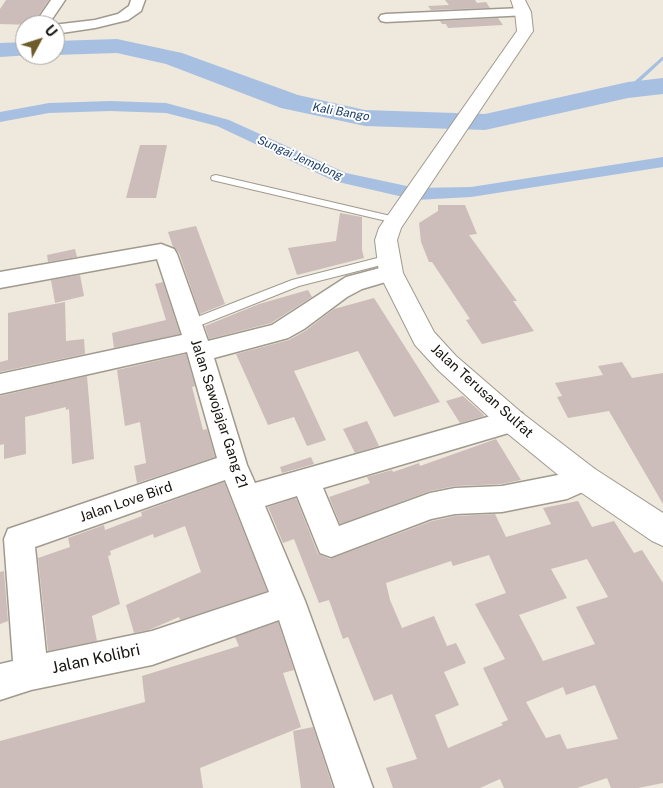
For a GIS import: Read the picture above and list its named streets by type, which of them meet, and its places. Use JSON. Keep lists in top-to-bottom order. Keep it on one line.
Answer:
{"streets":{"main road":["Jalan Terusan Sulfat"],"street":["Jalan Sawojajar Gang 21","Jalan Love Bird","Jalan Kolibri"]},"crossings":[["Jalan Sawojajar Gang 21","Jalan Love Bird"],["Jalan Sawojajar Gang 21","Jalan Kolibri"],["Jalan Love Bird","Jalan Kolibri"]],"water":["Kali Bango","Sungai Jemplong"],"north":"top right"}
